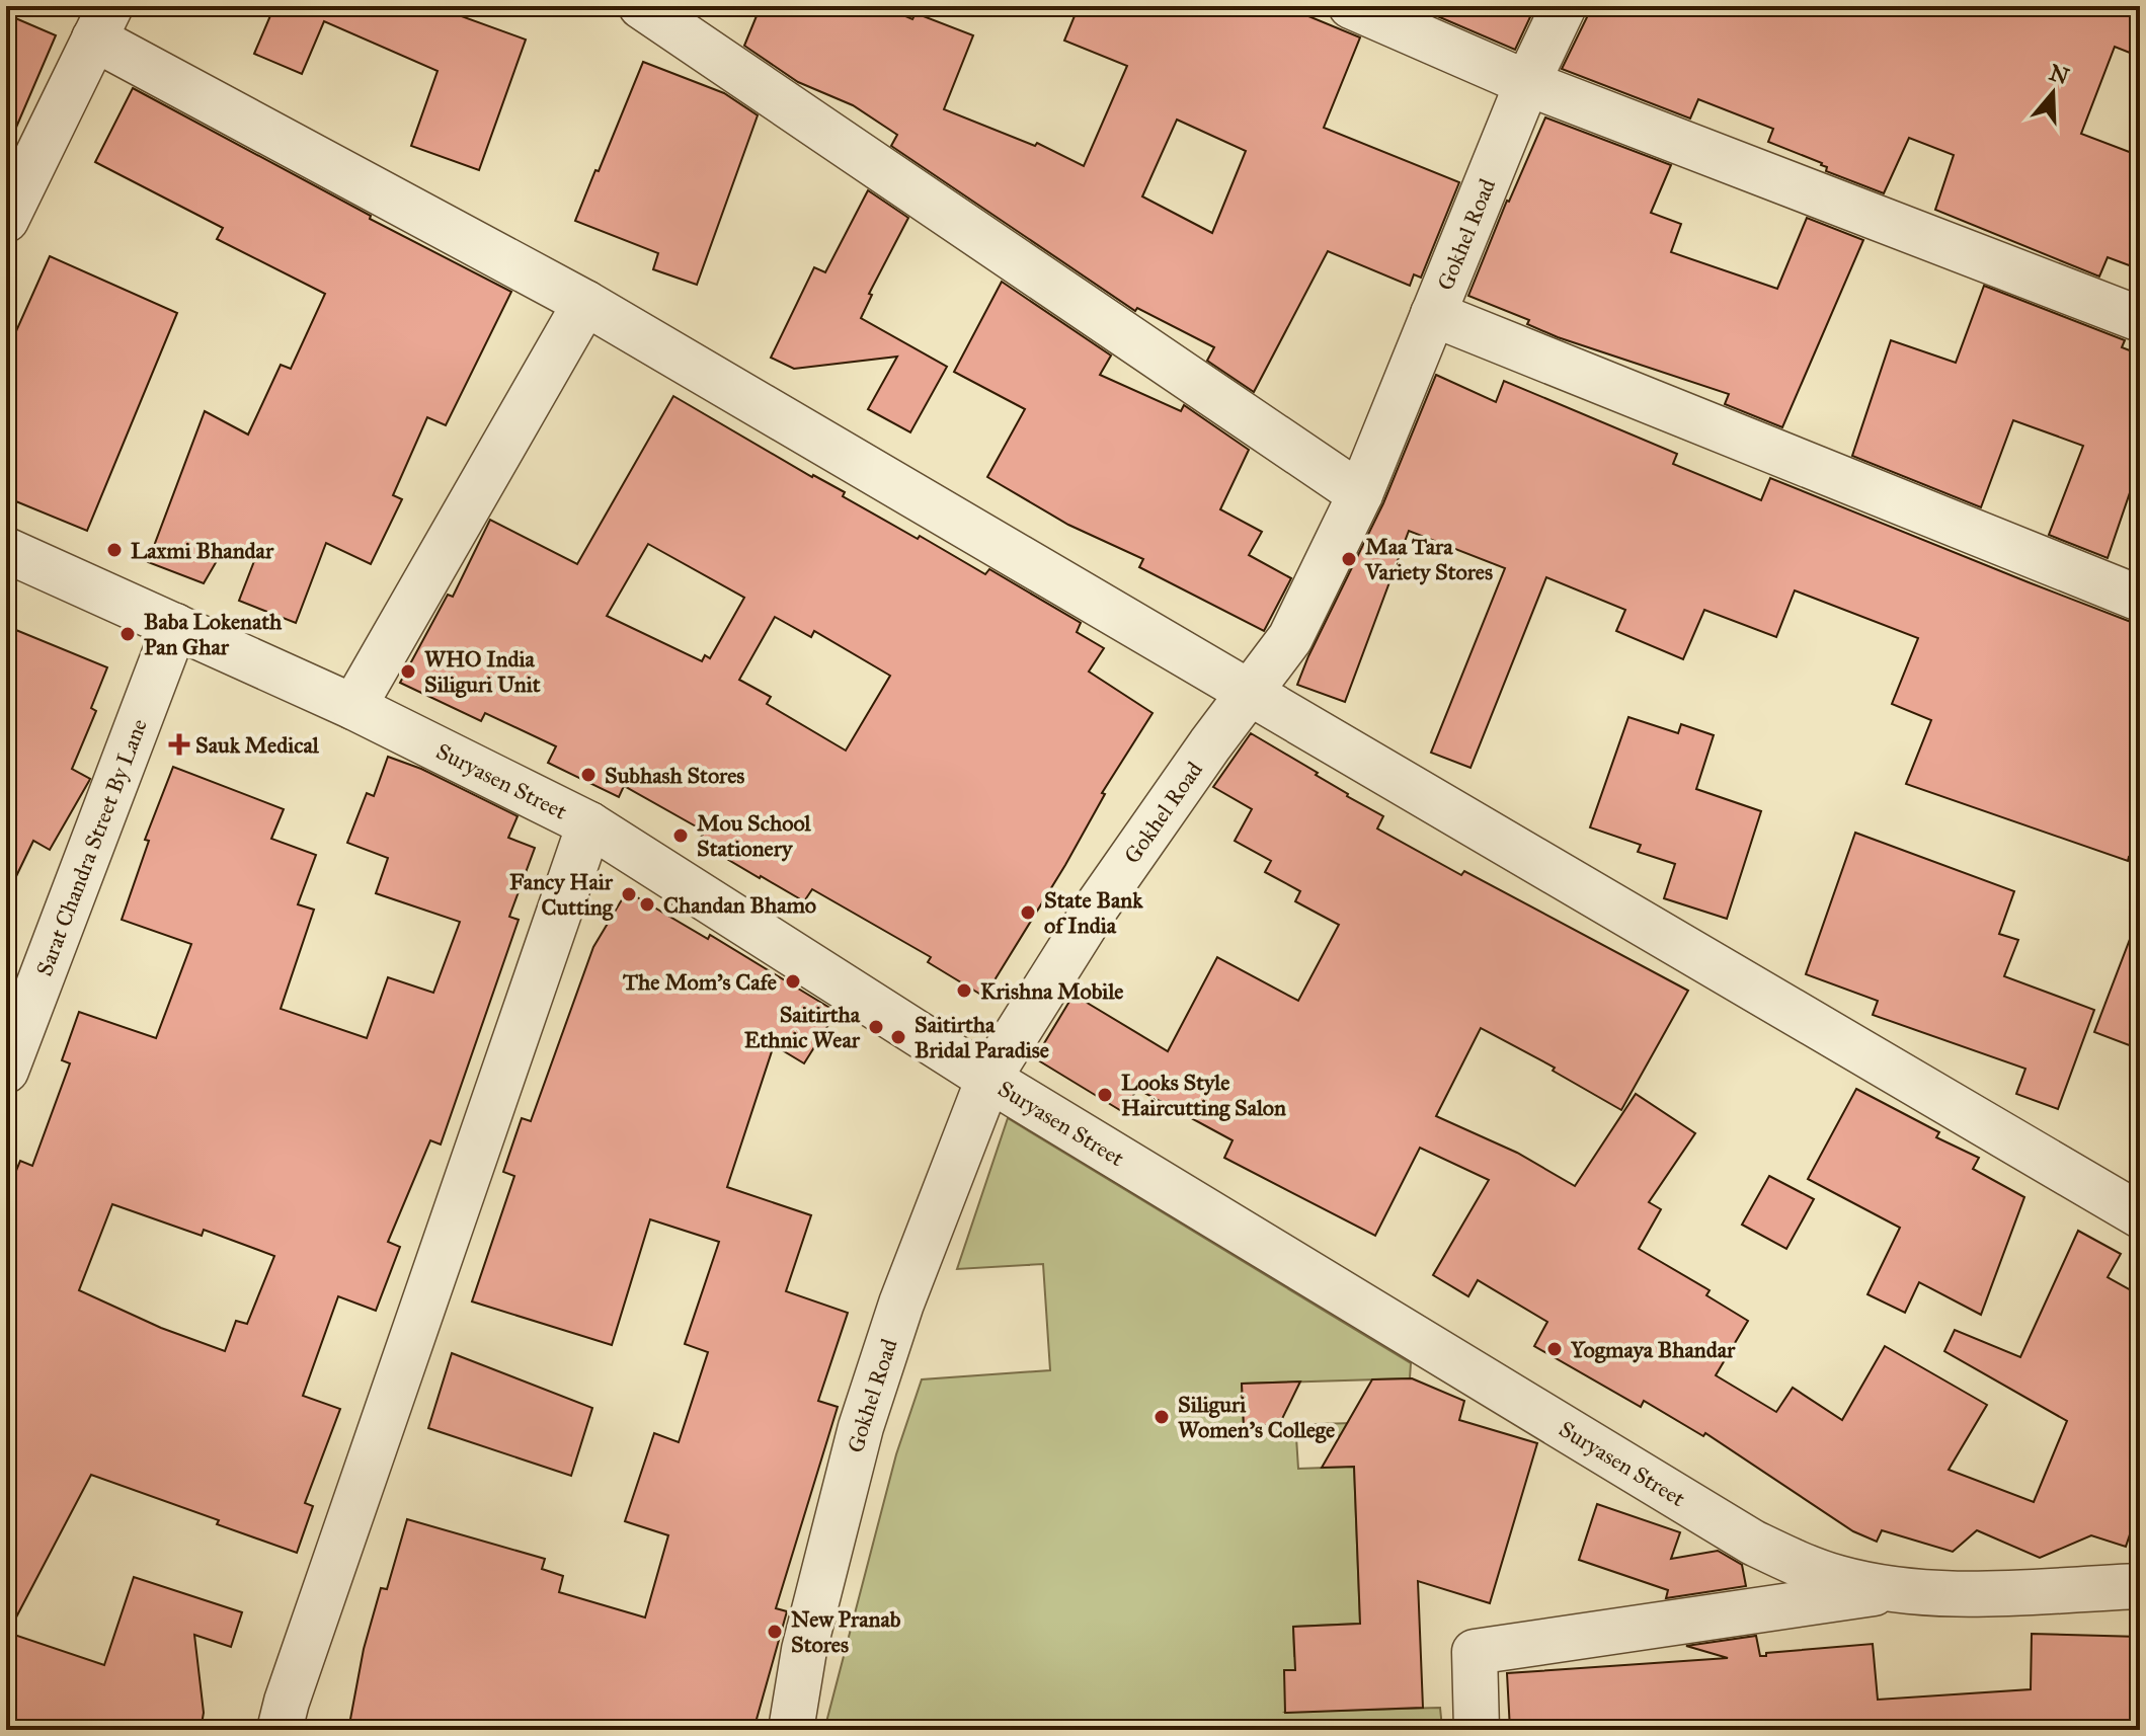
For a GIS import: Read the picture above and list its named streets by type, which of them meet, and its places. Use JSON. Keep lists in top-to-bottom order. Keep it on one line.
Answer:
{"streets":{"street":["Gokhel Road","Suryasen Street","Sarat Chandra Street By Lane"]},"crossings":[["Gokhel Road","Suryasen Street"],["Suryasen Street","Sarat Chandra Street By Lane"]],"places":{"other":["Laxmi Bhandar","Maa Tara Variety Stores","Baba Lokenath Pan Ghar","WHO India Siliguri Unit","Subhash Stores","Mou School Stationery","Fancy Hair Cutting","Chandan Bhamo","State Bank of India","The Mom's Cafe","Krishna Mobile","Saitirtha Ethnic Wear","Saitirtha Bridal Paradise","Looks Style Haircutting Salon","Yogmaya Bhandar","Siliguri Women's College","New Pranab Stores"],"health":["Sauk Medical"]},"north":"top"}
